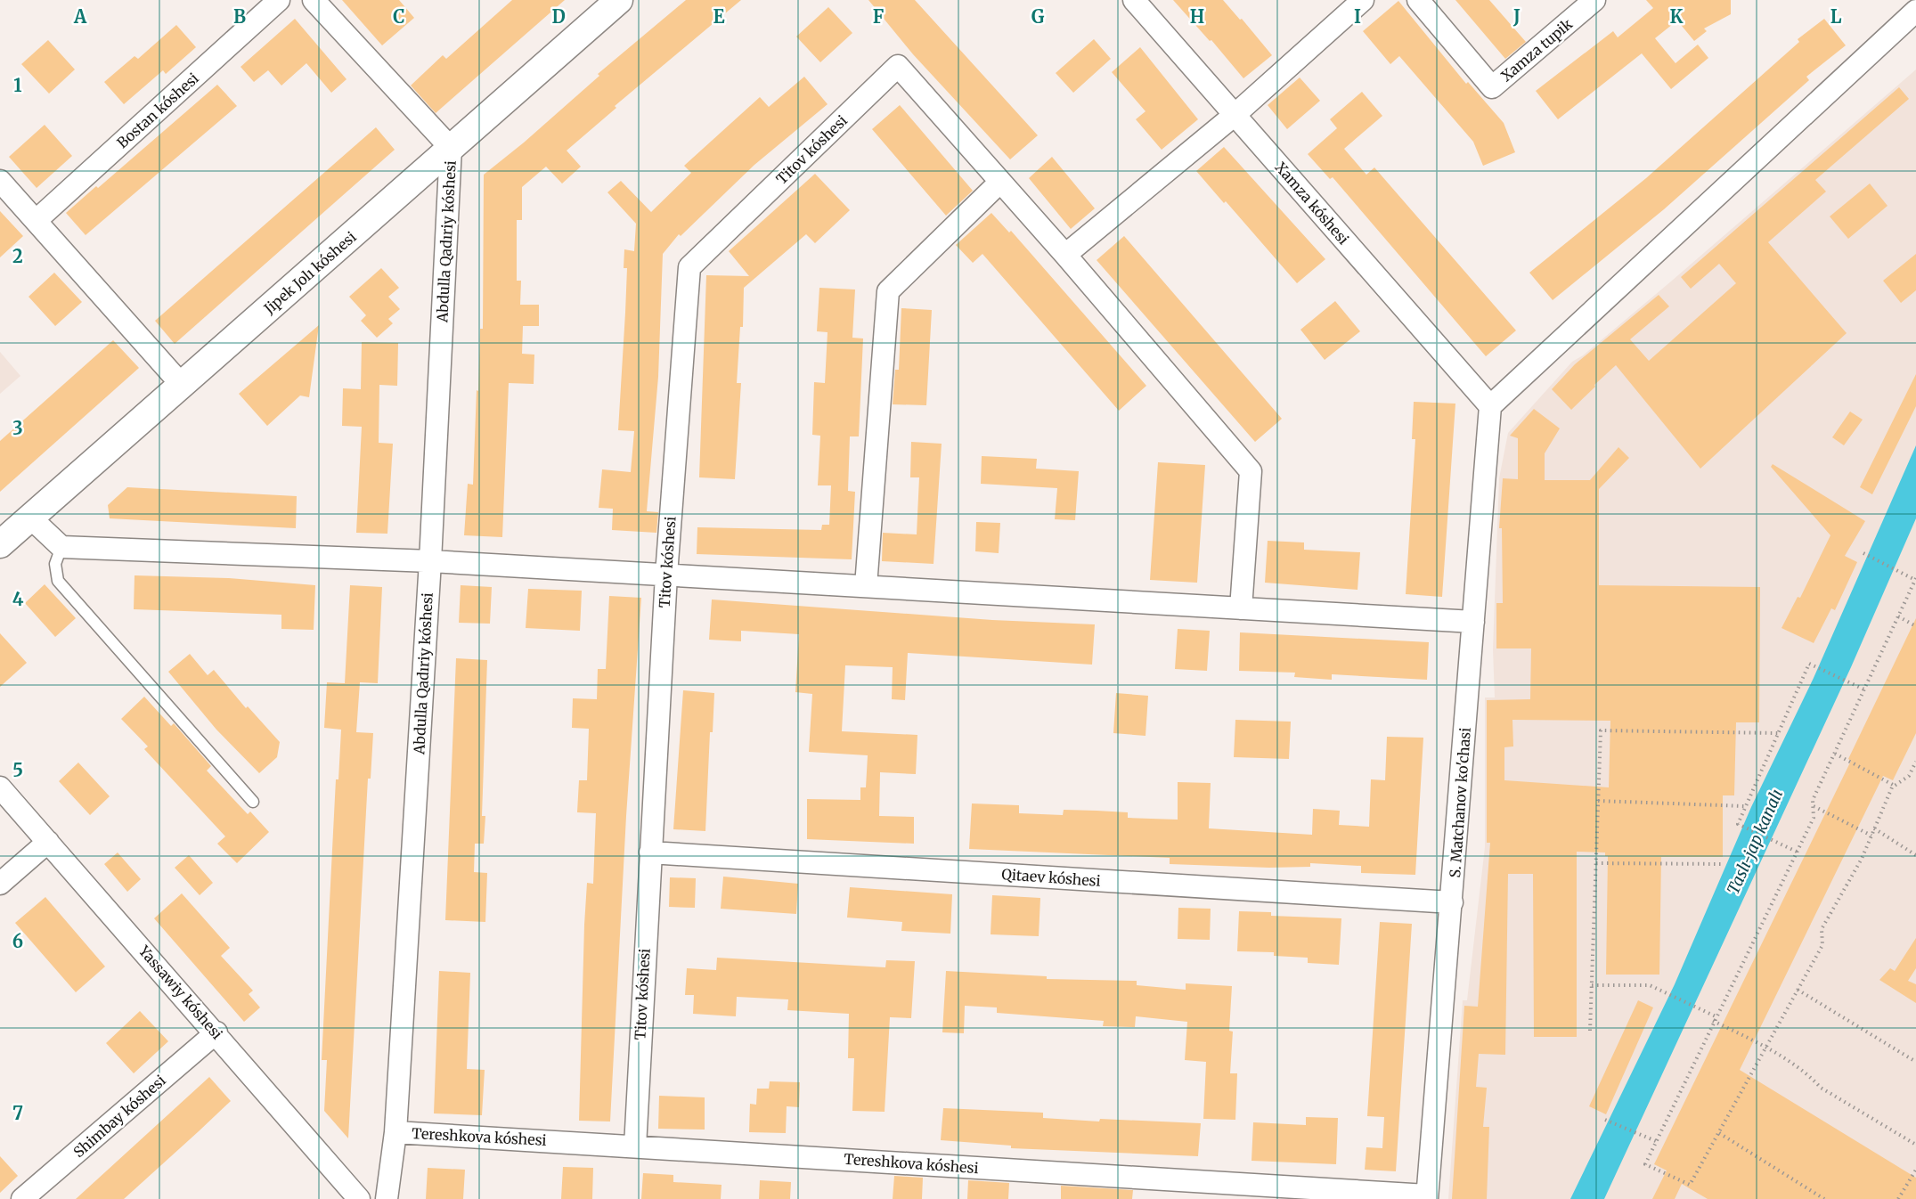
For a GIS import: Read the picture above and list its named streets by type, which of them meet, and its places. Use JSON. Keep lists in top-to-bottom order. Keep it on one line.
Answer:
{"streets":{"street":["Xamza tupik","Bostan kóshesi","Titov kóshesi","Xamza kóshesi","Abdulla Qadıriy kóshesi","Jipek Jolı kóshesi","S. Matchanov ko'chasi","Qitaev kóshesi","Yassawiy kóshesi","Shimbay kóshesi","Tereshkova kóshesi"]},"crossings":[["Titov kóshesi","Qitaev kóshesi"],["Titov kóshesi","Tereshkova kóshesi"],["Xamza kóshesi","S. Matchanov ko'chasi"],["Abdulla Qadıriy kóshesi","Jipek Jolı kóshesi"],["Abdulla Qadıriy kóshesi","Tereshkova kóshesi"],["S. Matchanov ko'chasi","Qitaev kóshesi"],["S. Matchanov ko'chasi","Tereshkova kóshesi"],["Yassawiy kóshesi","Shimbay kóshesi"]],"water":["Taslı-jap kanalı"],"grid":{"columns":["A","B","C","D","E","F","G","H","I","J","K","L"],"rows":["1","2","3","4","5","6","7"]}}
